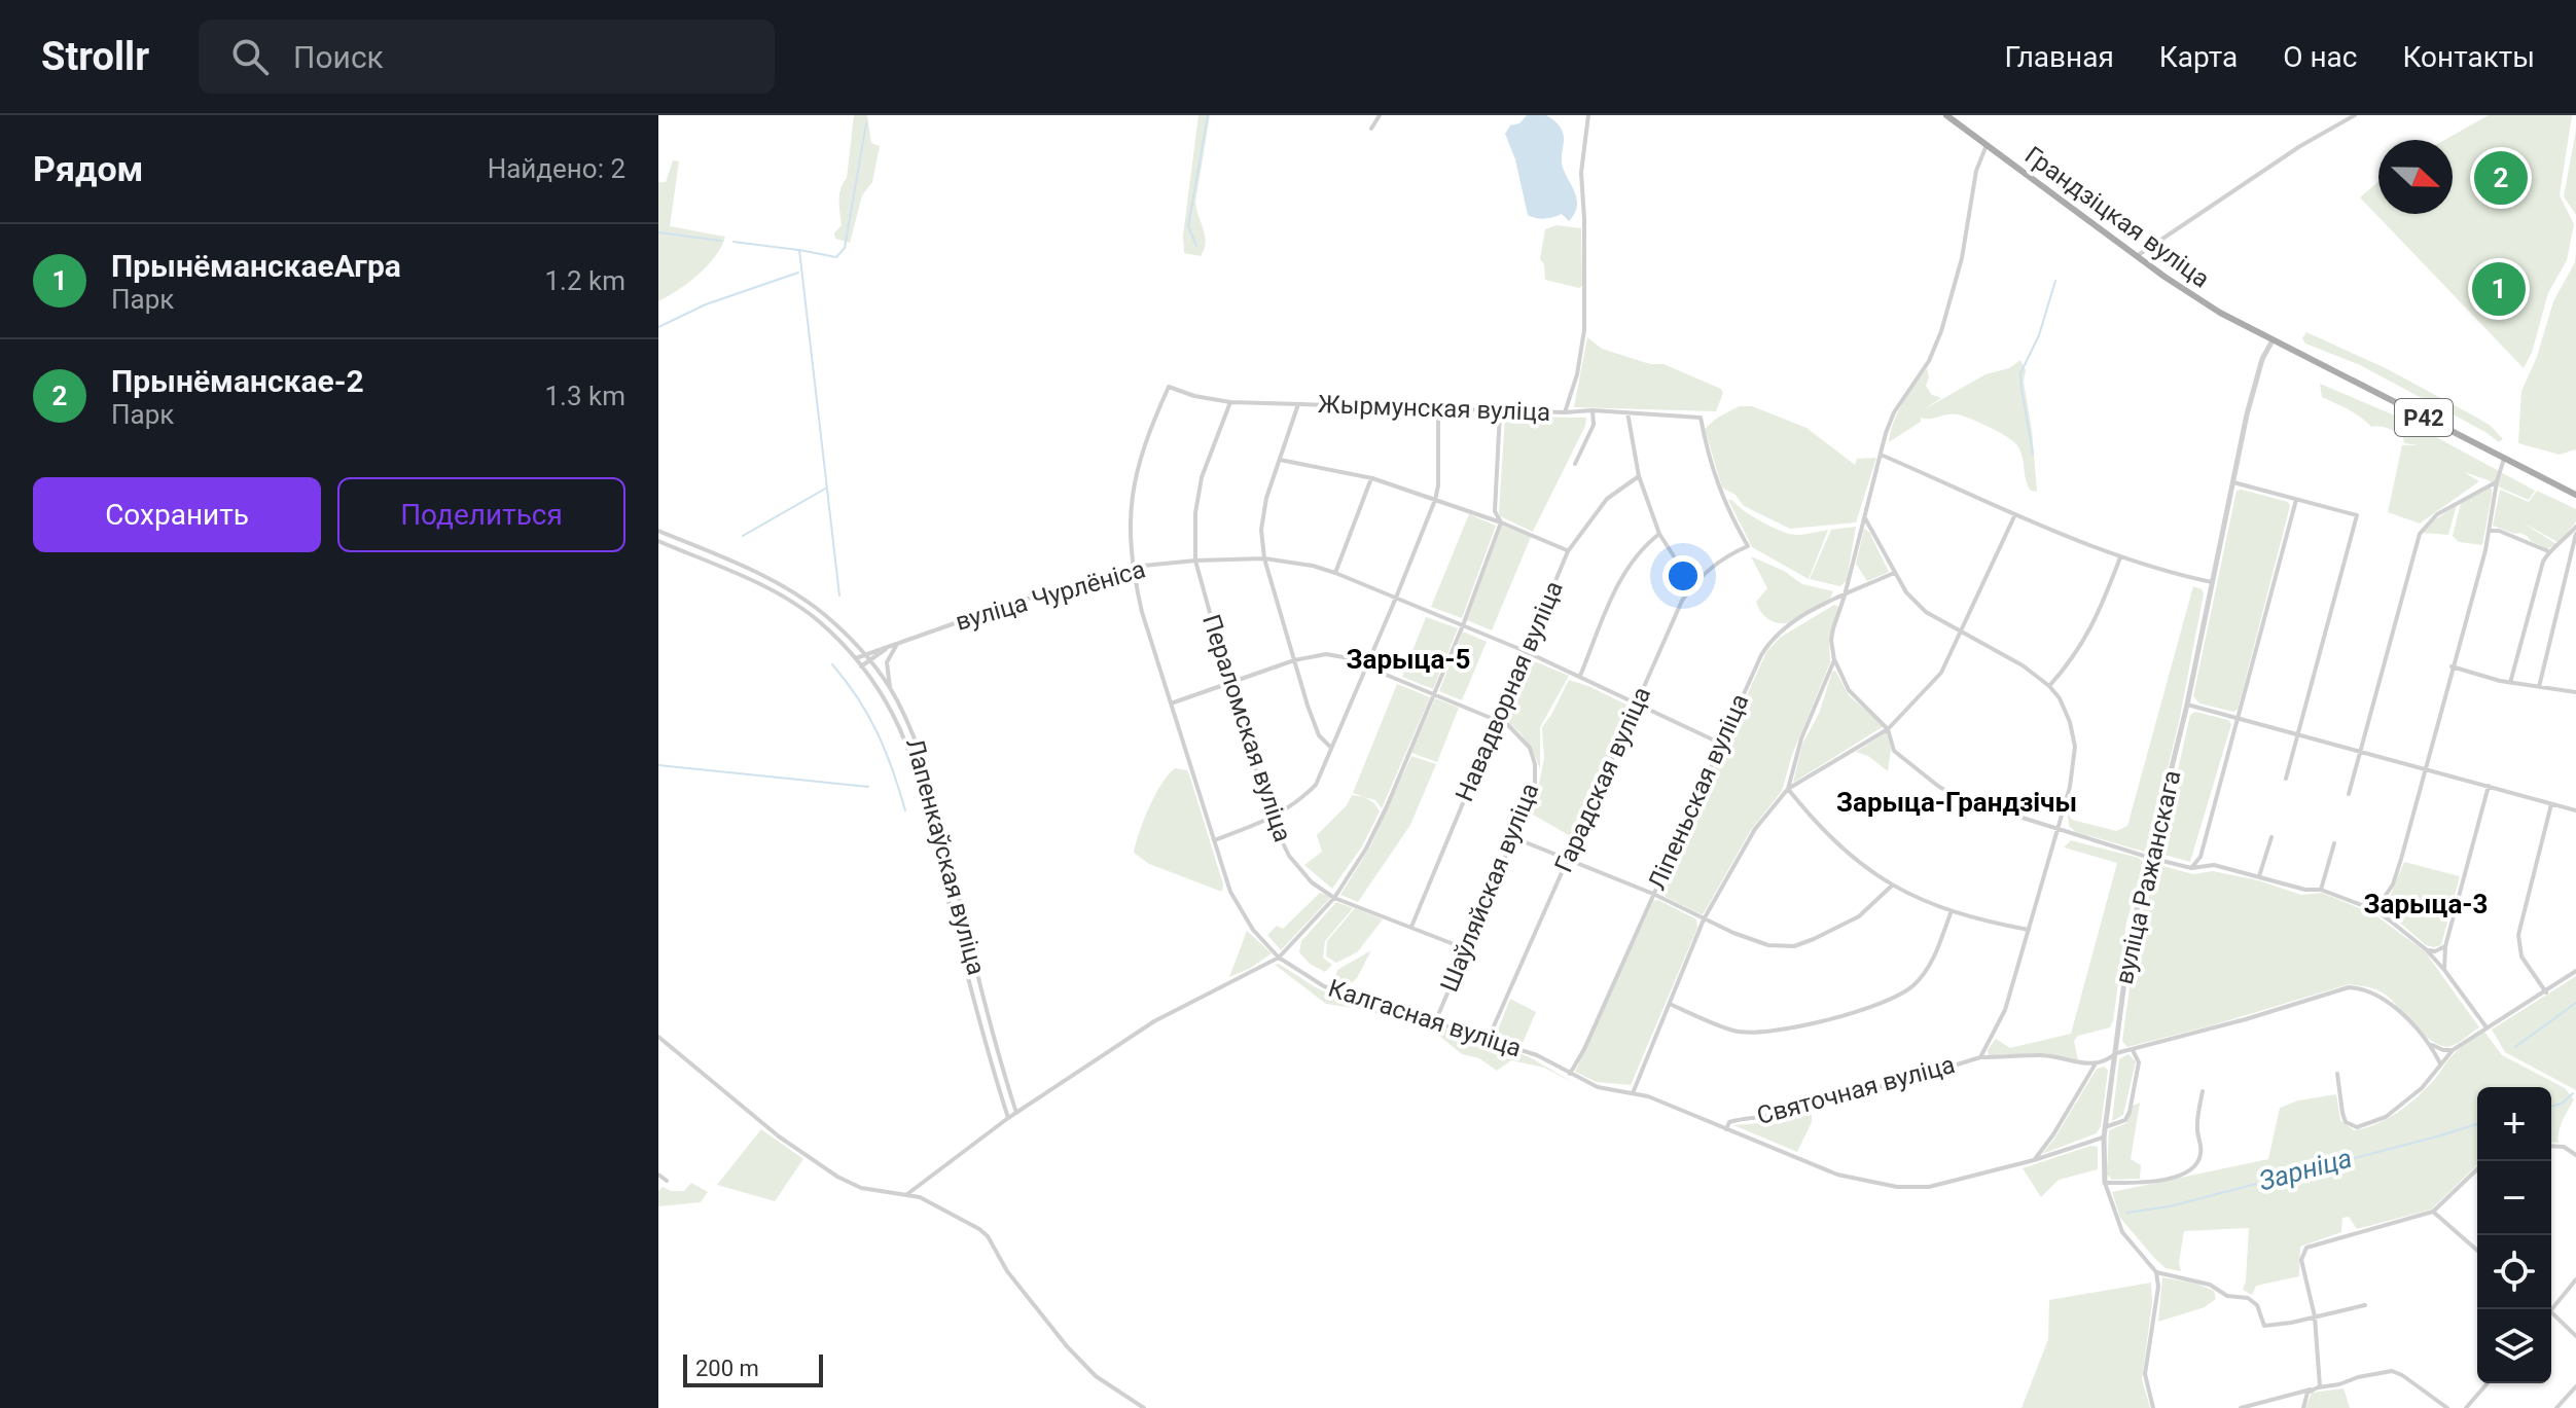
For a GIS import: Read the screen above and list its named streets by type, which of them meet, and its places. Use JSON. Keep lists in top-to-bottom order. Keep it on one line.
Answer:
{"streets":{"main road":["Грандзіцкая вуліца","Р42"],"street":["Жырмунская вуліца","вуліца Чурлёніса","Навадворная вуліца","Пераломская вуліца","Гарадская вуліца","Ліпеньская вуліца","Лапенкаўская вуліца","вуліца Ражанскага","Шаўляйская вуліца","Калгасная вуліца","Святочная вуліца"]},"crossings":[["Грандзіцкая вуліца","Р42"],["Грандзіцкая вуліца","вуліца Ражанскага"],["Жырмунская вуліца","Пераломская вуліца"],["Жырмунская вуліца","Гарадская вуліца"],["Жырмунская вуліца","Калгасная вуліца"],["Р42","вуліца Ражанскага"],["вуліца Чурлёніса","Навадворная вуліца"],["вуліца Чурлёніса","Пераломская вуліца"],["вуліца Чурлёніса","Гарадская вуліца"],["вуліца Чурлёніса","Ліпеньская вуліца"],["вуліца Чурлёніса","Калгасная вуліца"],["Навадворная вуліца","Пераломская вуліца"],["Навадворная вуліца","Шаўляйская вуліца"],["Пераломская вуліца","Шаўляйская вуліца"],["Гарадская вуліца","Калгасная вуліца"],["Ліпеньская вуліца","Калгасная вуліца"],["Ліпеньская вуліца","Святочная вуліца"],["вуліца Ражанскага","Калгасная вуліца"],["Шаўляйская вуліца","Калгасная вуліца"],["Калгасная вуліца","Святочная вуліца"]],"districts":["Зарыца-5","Зарыца-Грандзічы","Зарыца-3"],"water":["Зарніца"],"scale_bar":"200 m","north":"right","page":{"header":"Strollr","search":"Поиск","nav":["Главная","Карта","О нас","Контакты"],"heading":["Рядом","Найдено: 2"],"pins":["2","1"],"list":[{"mark":"1","name":"ПрынёманскаеАгра","note":"Парк","value":"1.2 km"},{"mark":"2","name":"Прынёманскае-2","note":"Парк","value":"1.3 km"}],"buttons":["Сохранить","Поделиться"],"map_buttons":["+","−"],"scale":"200 m"}}
